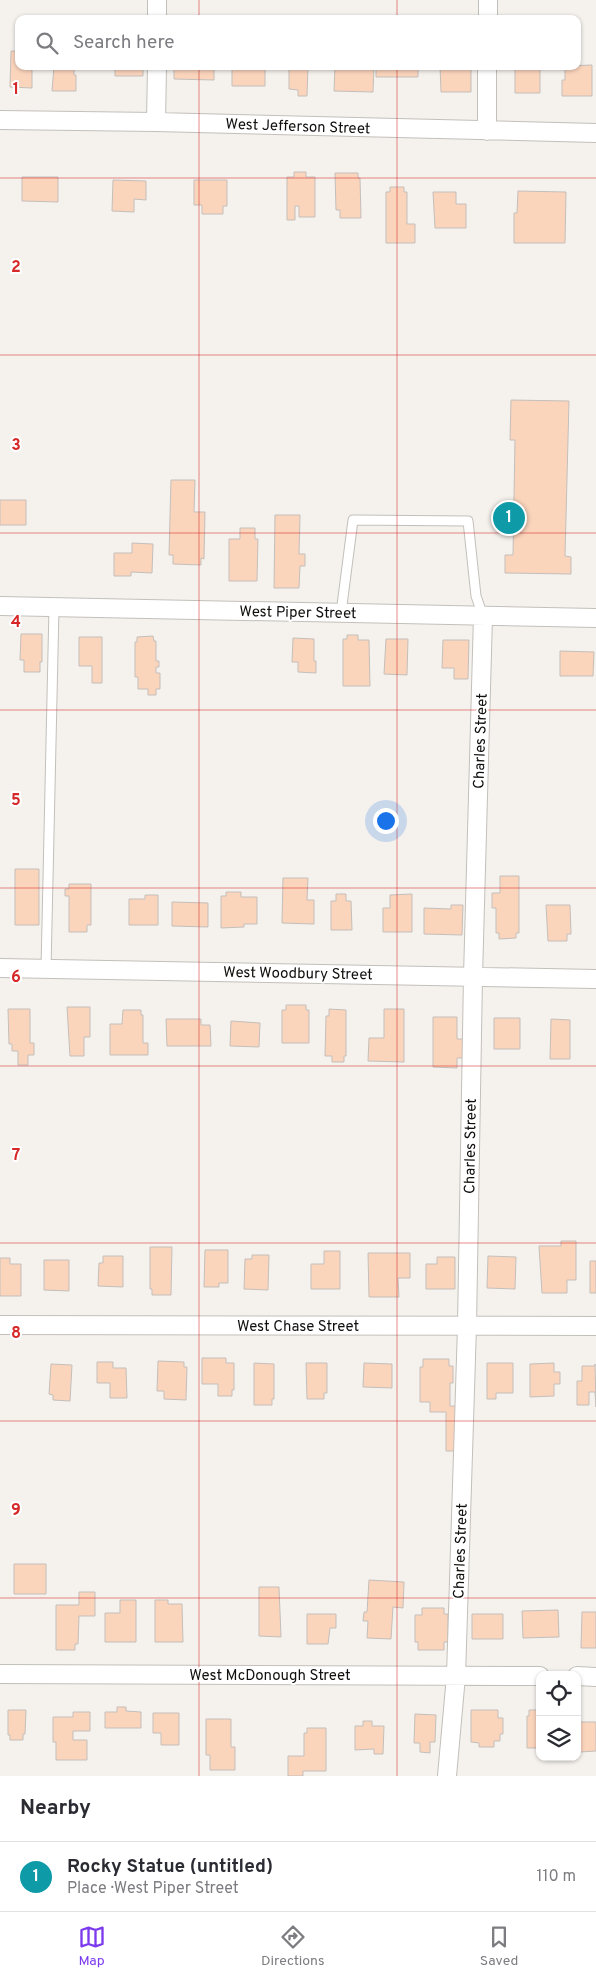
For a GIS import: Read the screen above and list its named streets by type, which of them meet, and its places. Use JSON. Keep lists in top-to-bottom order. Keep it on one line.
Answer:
{"streets":{"street":["West Jefferson Street","West Piper Street","Charles Street","West Woodbury Street","West Chase Street","West McDonough Street"]},"crossings":[["West Piper Street","Charles Street"],["Charles Street","West Woodbury Street"],["Charles Street","West Chase Street"],["Charles Street","West McDonough Street"]],"page":{"search":"Search here","pins":"1","heading":"Nearby","list":[{"mark":"1","name":"Rocky Statue (untitled)","note":"Place · West Piper Street","value":"110 m"}],"nav":["Map","Directions","Saved"]},"grid":{"rows":["1","2","3","4","5","6","7","8","9"]}}
